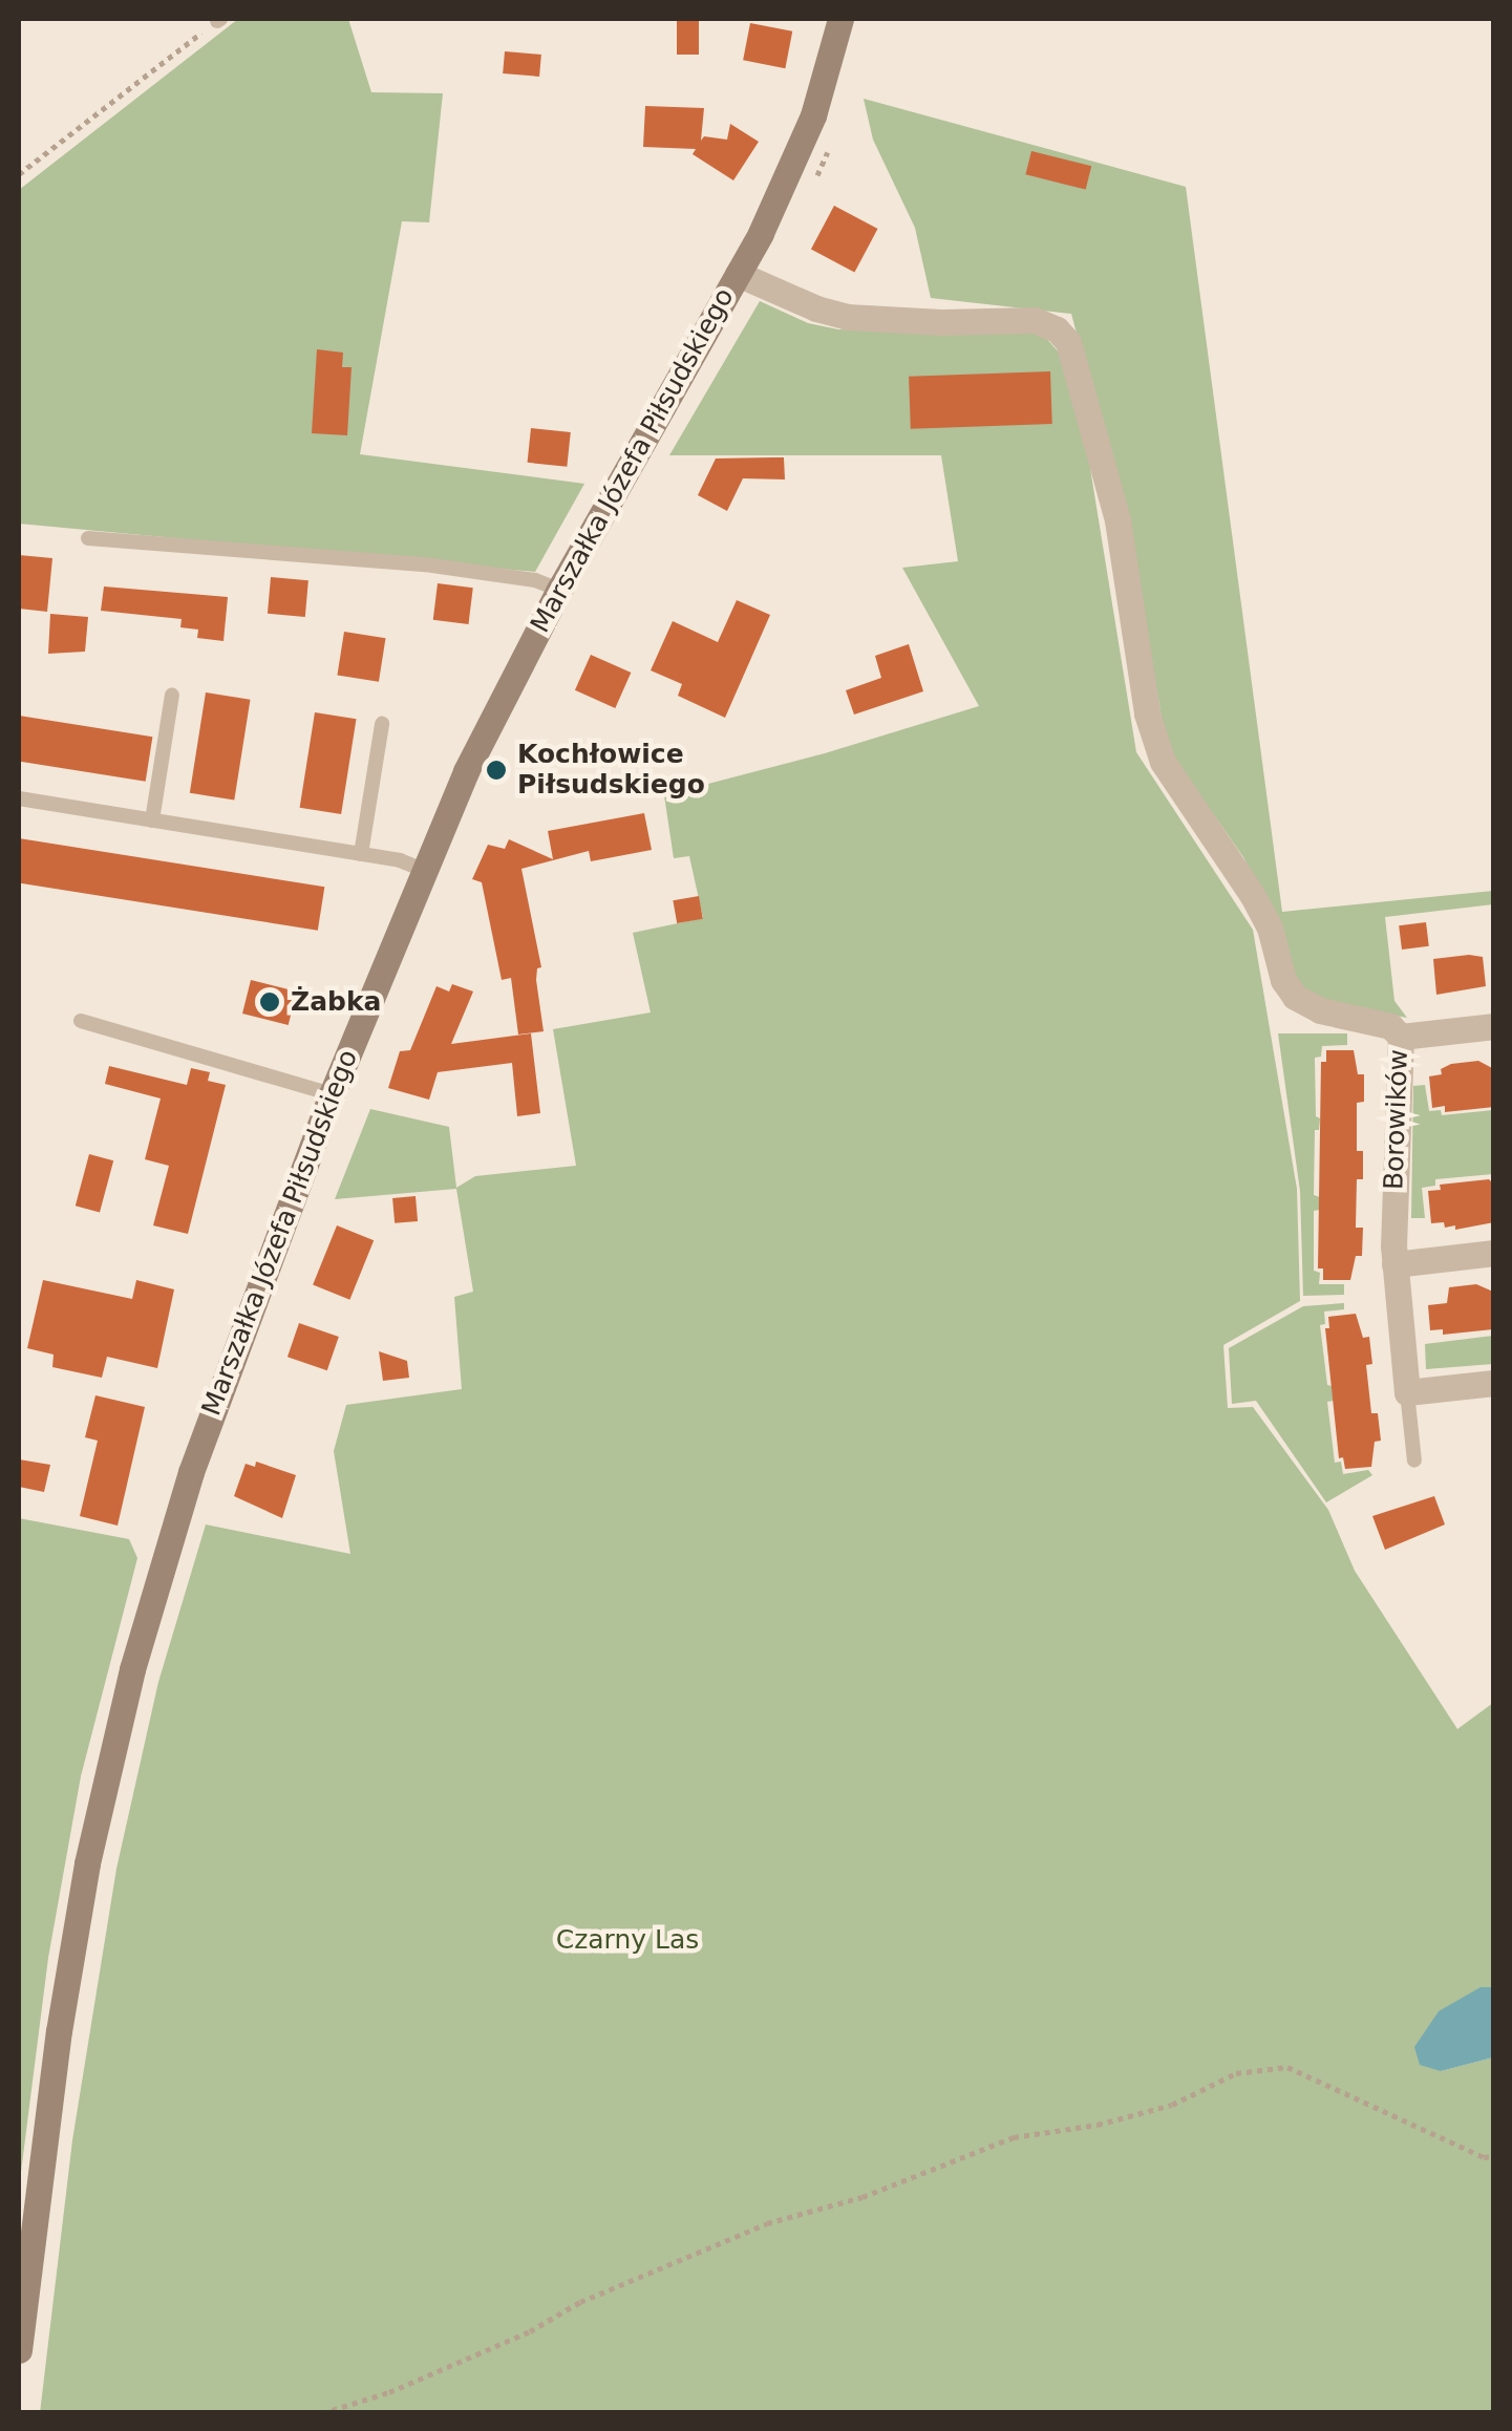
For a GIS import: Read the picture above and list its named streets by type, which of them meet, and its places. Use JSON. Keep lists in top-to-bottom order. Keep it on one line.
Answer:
{"streets":{"street":["Marszałka Józefa Piłsudskiego","Borowików"]},"crossings":[["Marszałka Józefa Piłsudskiego","Borowików"]],"parks":["Czarny Las"],"places":["Kochłowice Piłsudskiego","Żabka"]}
